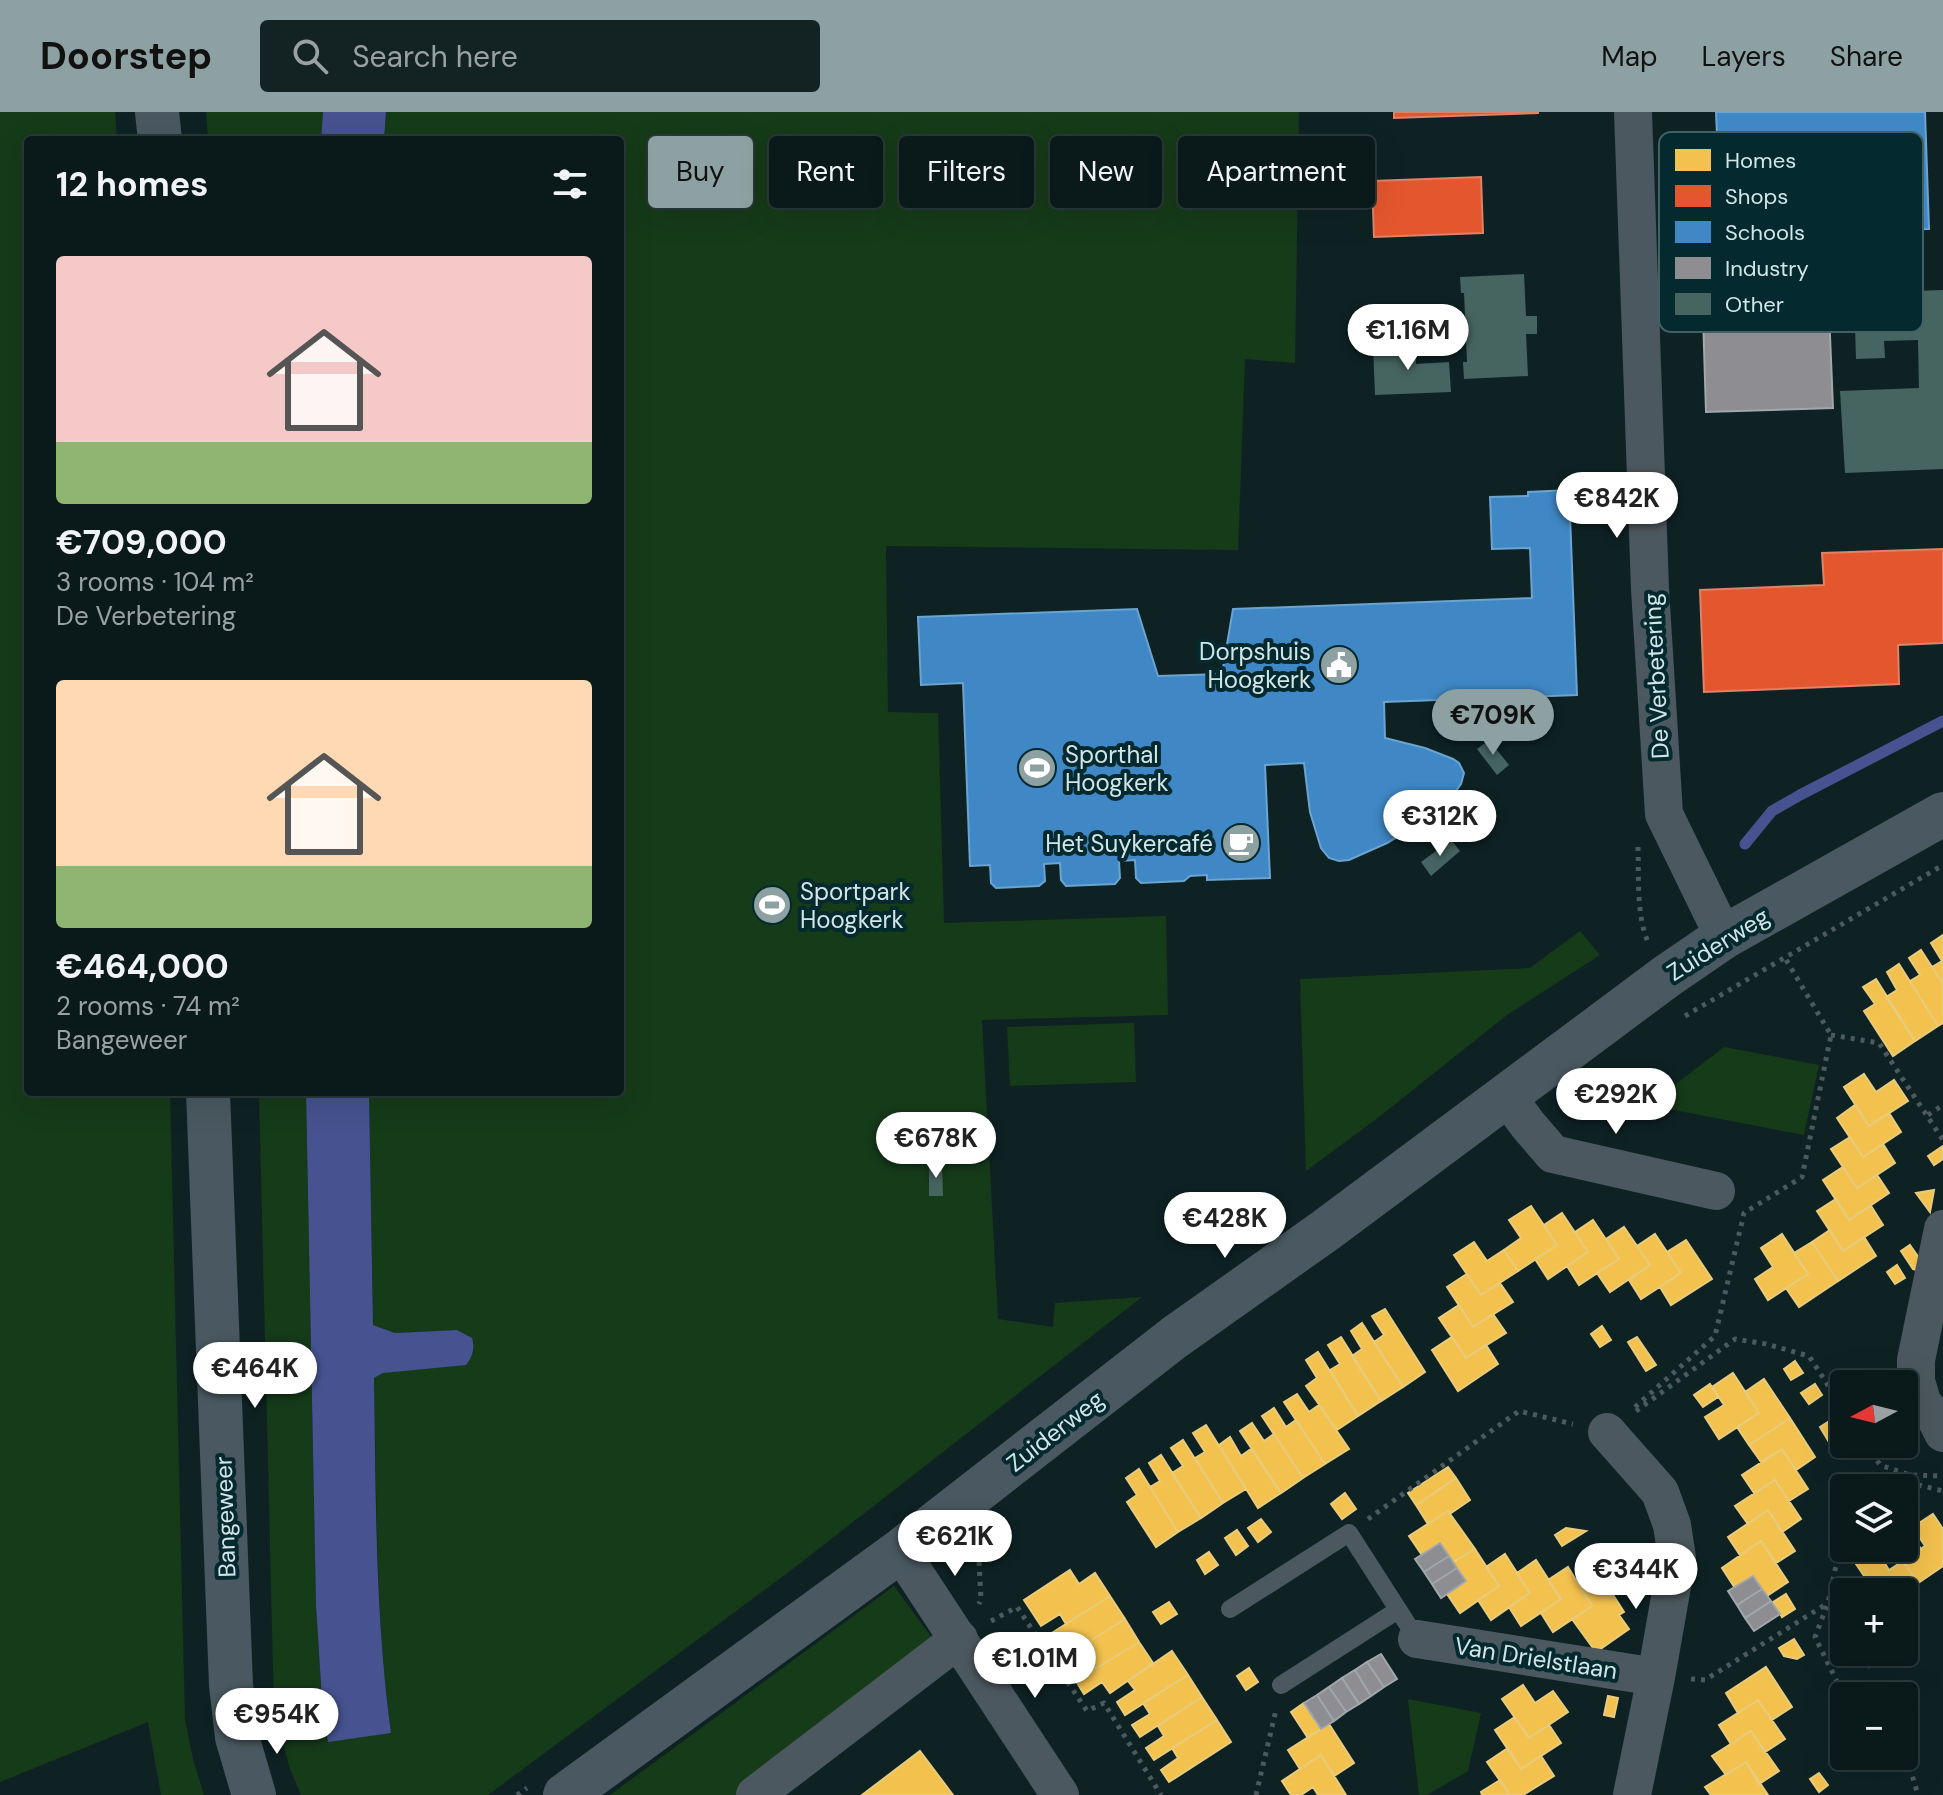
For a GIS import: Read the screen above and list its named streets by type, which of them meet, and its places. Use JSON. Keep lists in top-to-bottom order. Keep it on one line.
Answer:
{"streets":{"street":["De Verbetering","Zuiderweg","Bangeweer","Van Drielstlaan"]},"crossings":[["De Verbetering","Zuiderweg"]],"places":{"public building":["Dorpshuis Hoogkerk"],"sports":["Sporthal Hoogkerk","Sportpark Hoogkerk"],"cafe":["Het Suykercafé"]},"legend":["Homes","Shops","Schools","Industry","Other"],"north":"left","page":{"header":"Doorstep","search":"Search here","nav":["Map","Layers","Share"],"chip":["Buy","Rent","Filters","New","Apartment"],"heading":"12 homes","list":[{"name":"€709,000","note":"3 rooms · 104 m² · De Verbetering"},{"name":"€464,000","note":"2 rooms · 74 m² · Bangeweer"}],"price":["€1.16M","€842K","€709K","€312K","€292K","€678K","€428K","€464K","€621K","€344K","€1.01M","€954K"],"map_buttons":["+","−"]}}
